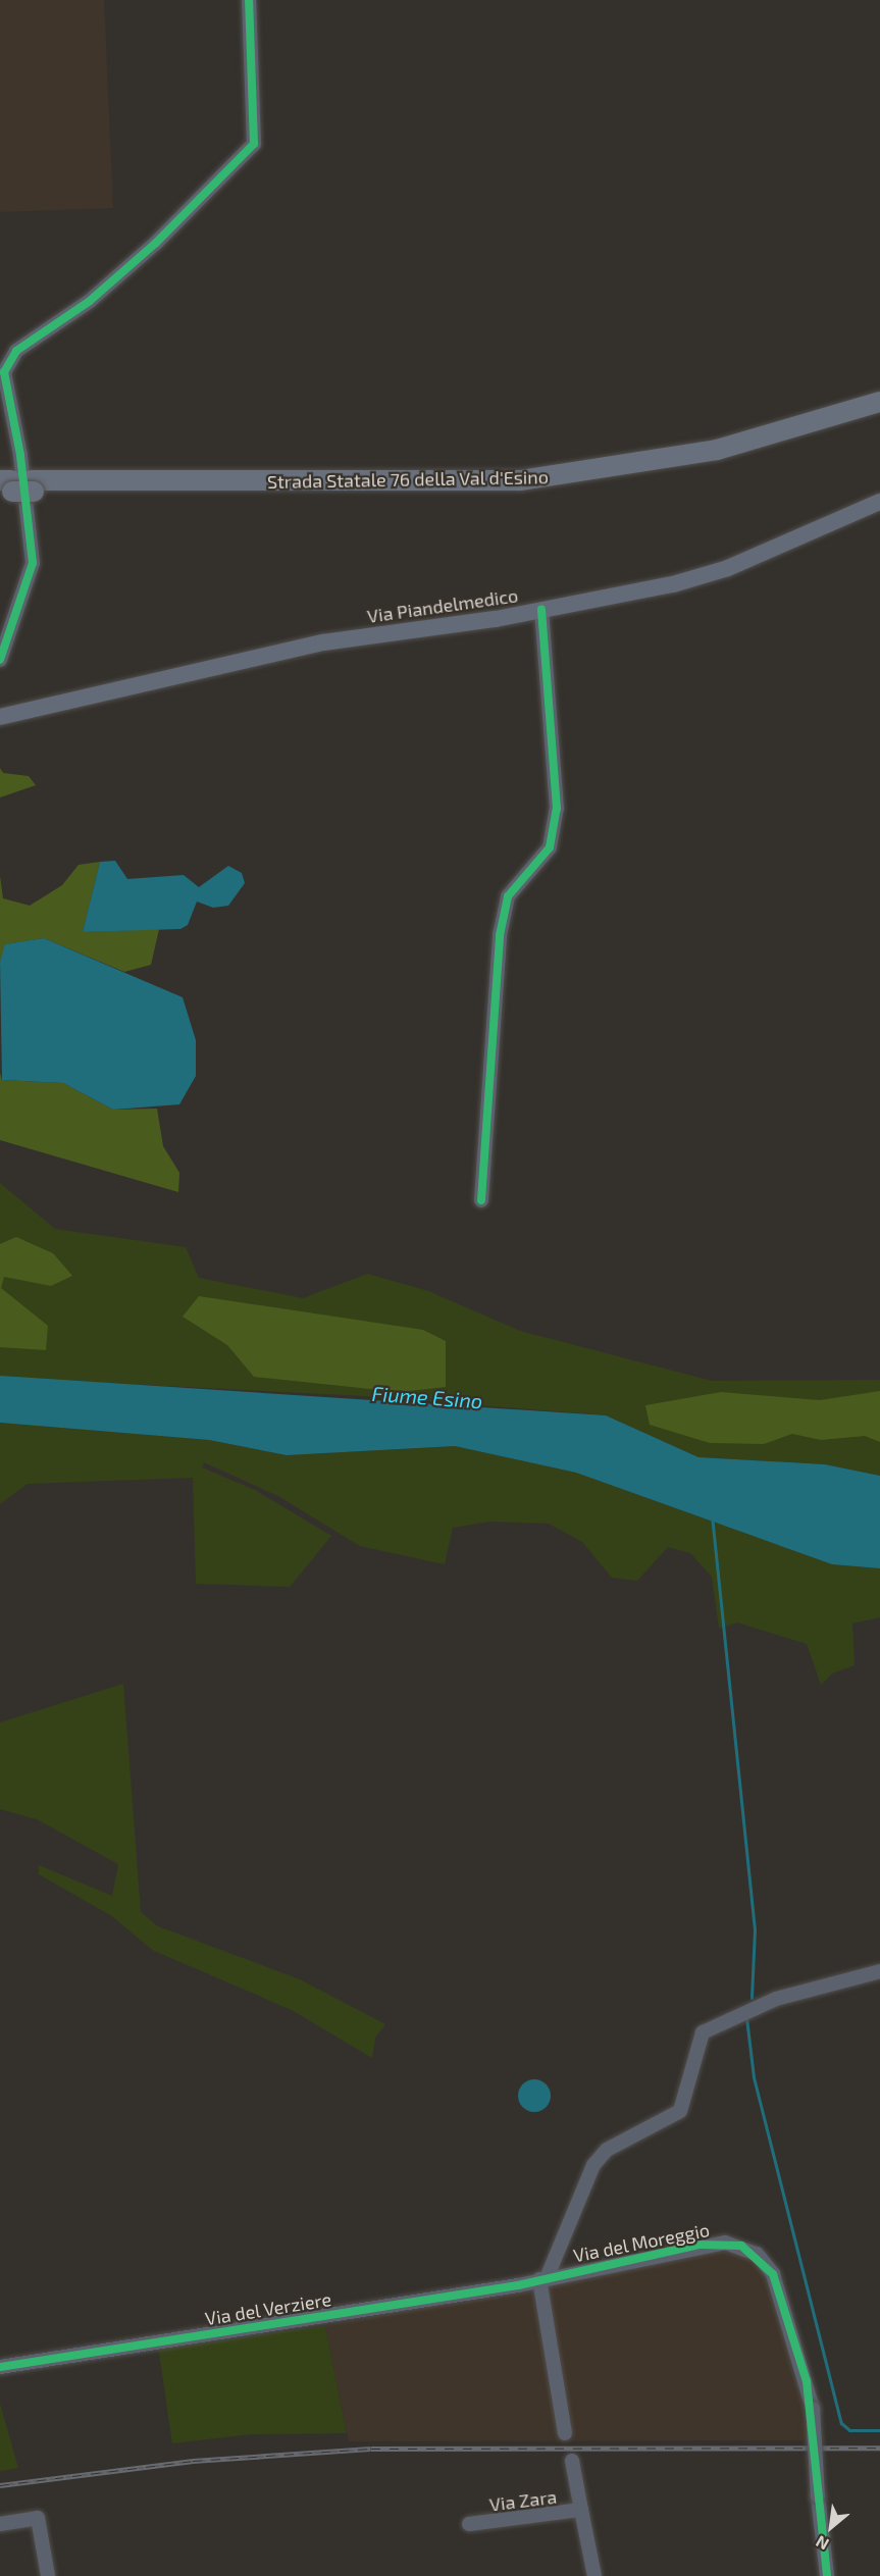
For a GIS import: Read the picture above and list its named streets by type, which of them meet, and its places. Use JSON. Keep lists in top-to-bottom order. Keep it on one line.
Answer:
{"streets":{"highway":["Strada Statale 76 della Val d'Esino"],"main road":["Via Piandelmedico"],"street":["Via del Moreggio","Via del Verziere","Via Zara"]},"crossings":[["Via del Moreggio","Via del Verziere"]],"water":["Fiume Esino"],"north":"bottom left"}
